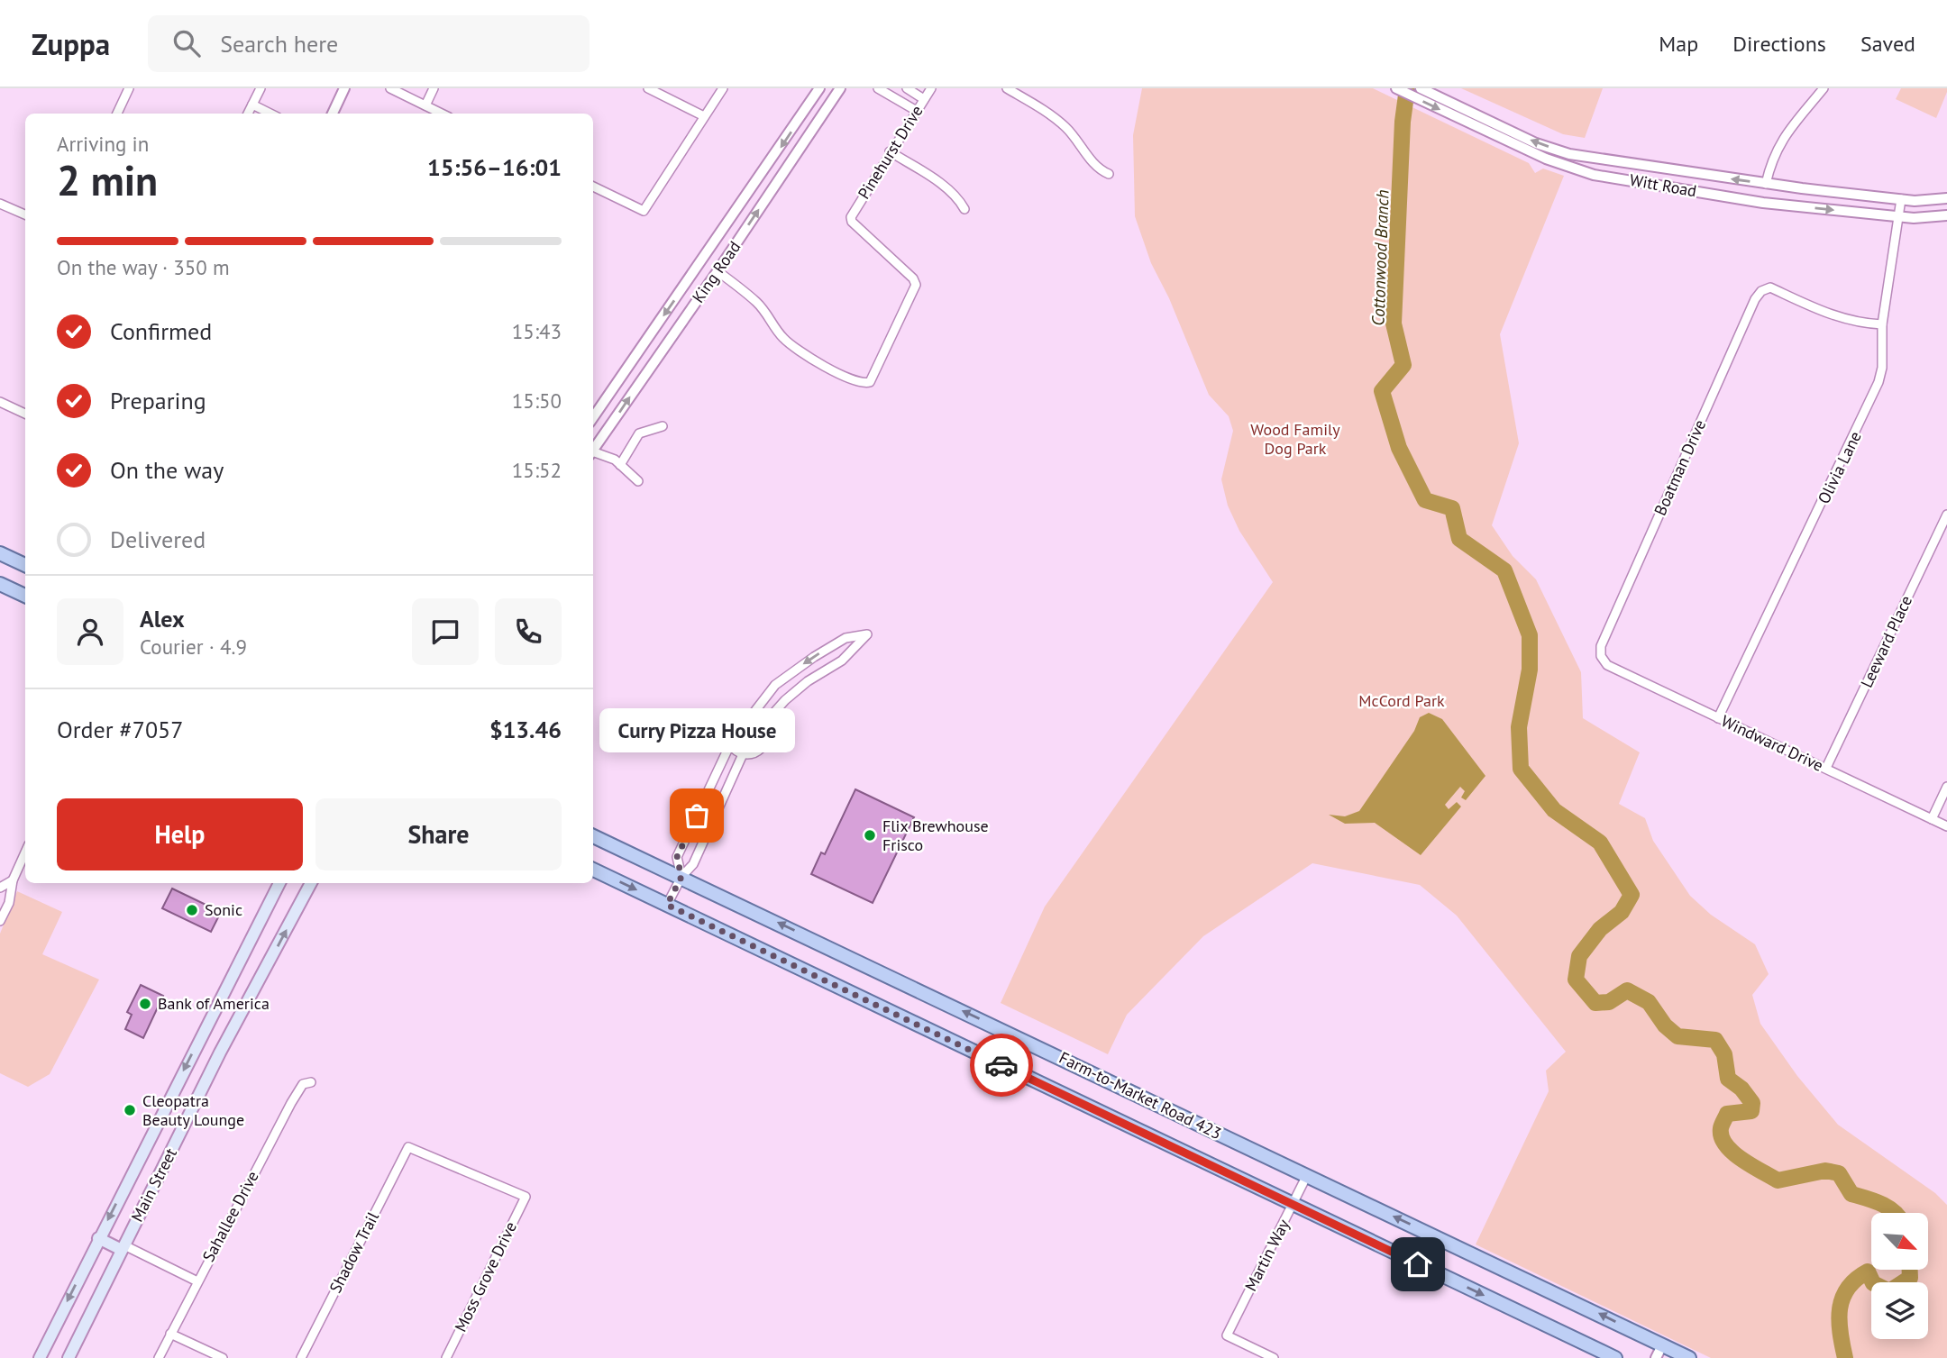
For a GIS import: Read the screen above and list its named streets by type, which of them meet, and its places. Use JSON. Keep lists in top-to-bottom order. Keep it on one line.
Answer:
{"streets":{"main road":["Farm-to-Market Road 423","Main Street"],"street":["Pinehurst Drive","Witt Road","King Road","Boatman Drive","Olivia Lane","Leeward Place","Windward Drive","Sahallee Drive","Shadow Trail","Martin Way","Moss Grove Drive"]},"crossings":[["Pinehurst Drive","King Road"],["Witt Road","Olivia Lane"],["Boatman Drive","Olivia Lane"],["Boatman Drive","Windward Drive"],["Olivia Lane","Windward Drive"],["Leeward Place","Windward Drive"],["Farm-to-Market Road 423","Martin Way"],["Shadow Trail","Moss Grove Drive"]],"water":["Cottonwood Branch"],"parks":["Wood Family Dog Park","McCord Park"],"places":["Curry Pizza House","Flix Brewhouse Frisco","Sonic","Bank of America","Cleopatra Beauty Lounge"],"north":"bottom right","page":{"header":"Zuppa","search":"Search here","nav":["Map","Directions","Saved"],"heading":["2 min","Arriving in","15:56–16:01"],"panel":["Alex","Courier · 4.9","Order #7057","$13.46"],"bar":"On the way · 350 m","list":[["Confirmed","15:43"],["Preparing","15:50"],["On the way","15:52"],"Delivered"],"bubble":"Curry Pizza House","buttons":["Help","Share"]}}
